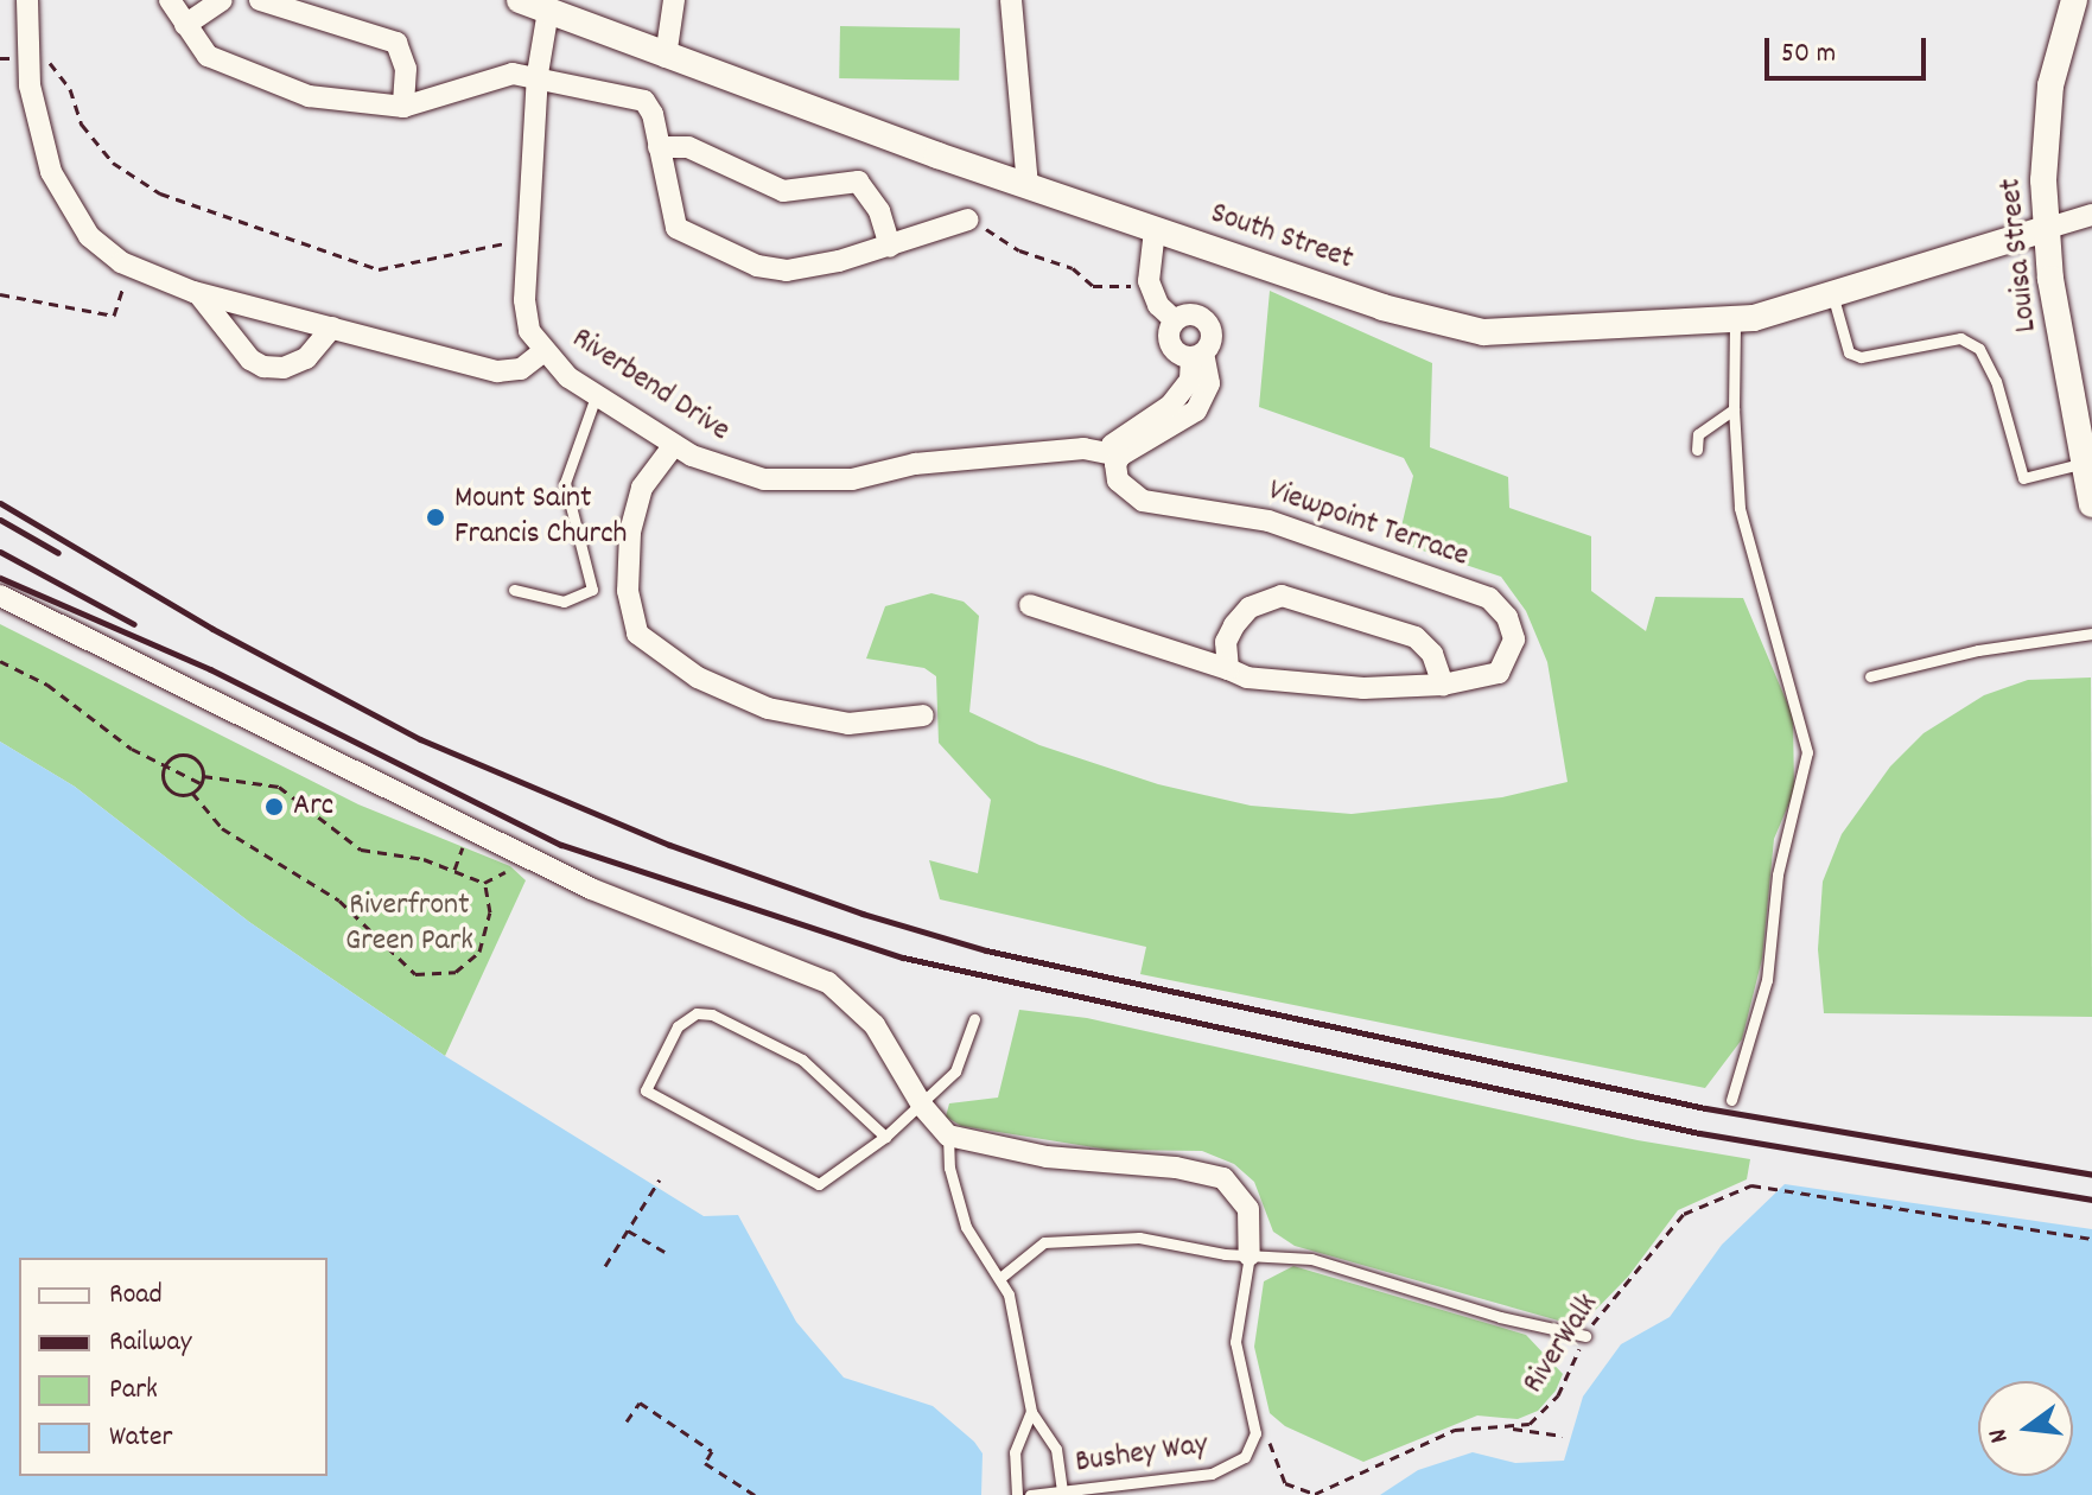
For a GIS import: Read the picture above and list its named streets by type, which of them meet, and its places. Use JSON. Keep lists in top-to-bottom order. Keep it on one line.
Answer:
{"streets":{"street":["South Street","Louisa Street","Riverbend Drive","Viewpoint Terrace"],"lane":["Bushey Way"],"path":["RiverWalk"]},"crossings":[["South Street","Louisa Street"],["South Street","Riverbend Drive"],["Riverbend Drive","Viewpoint Terrace"]],"parks":["Riverfront Green Park"],"places":["Mount Saint Francis Church","Arc"],"legend":["Road","Railway","Park","Water"],"scale_bar":"50 m","north":"left"}
